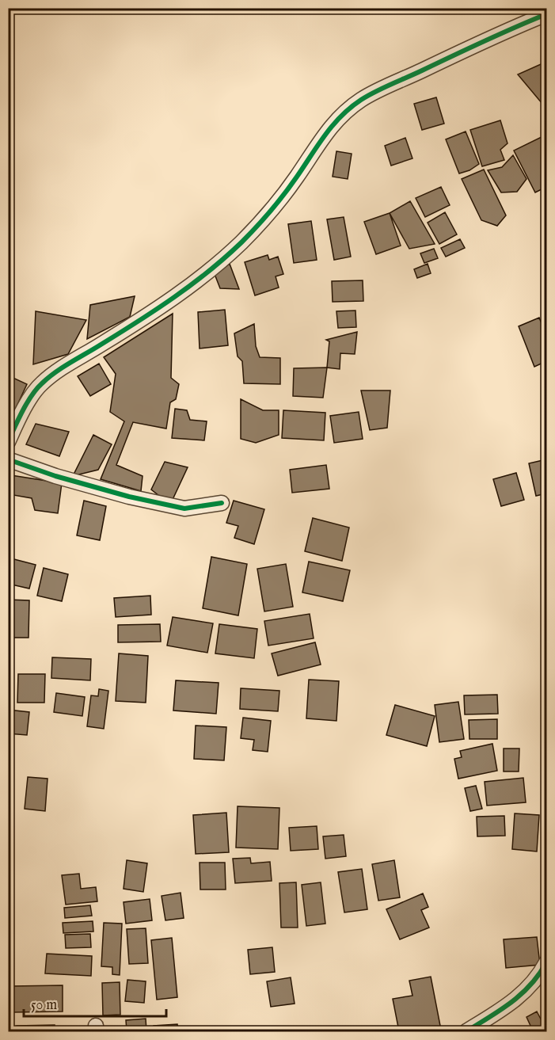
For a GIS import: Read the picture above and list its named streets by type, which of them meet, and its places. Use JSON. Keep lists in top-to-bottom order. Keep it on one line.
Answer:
{"scale_bar":"50 m"}
